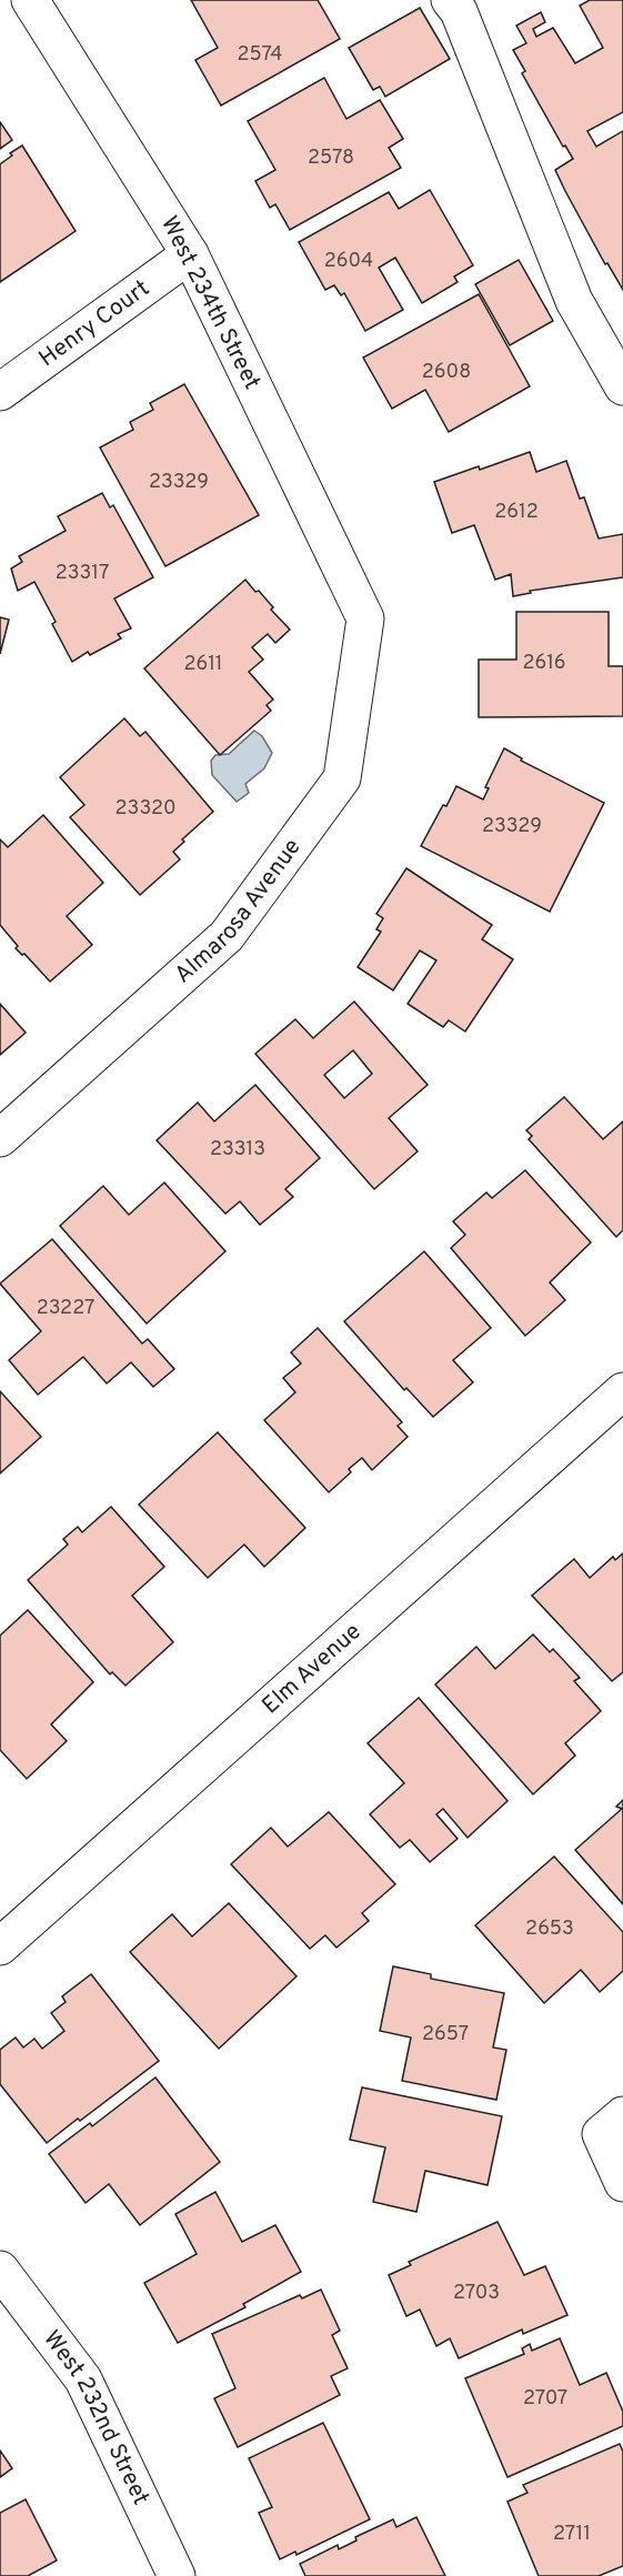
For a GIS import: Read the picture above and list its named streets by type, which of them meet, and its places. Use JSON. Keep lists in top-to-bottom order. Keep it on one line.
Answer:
{"streets":{"street":["West 234th Street","Henry Court","Almarosa Avenue","Elm Avenue","West 232nd Street"]},"crossings":[["West 234th Street","Henry Court"],["West 234th Street","Almarosa Avenue"]],"house_numbers":["2574","2578","2604","2608","23329","2612","23317","2616","2611","23320","23329","23313","23227","2653","2657","2703","2707","2711"]}
